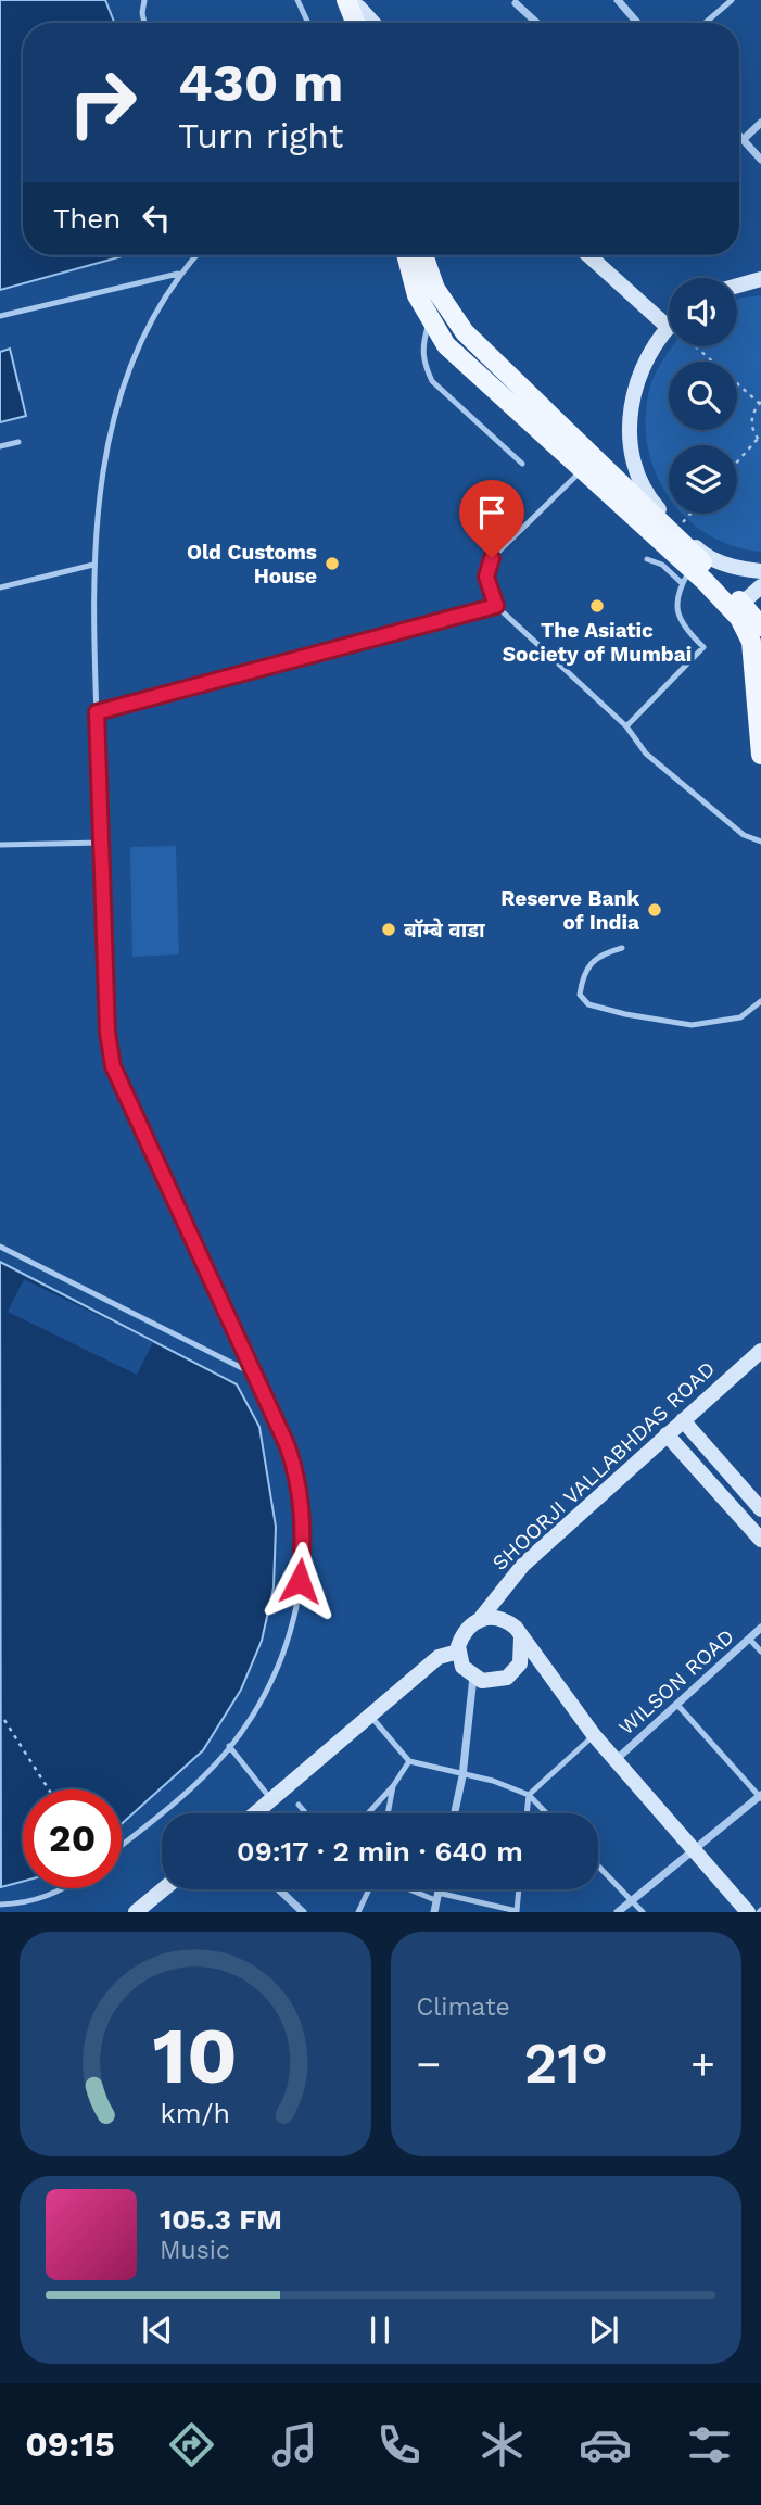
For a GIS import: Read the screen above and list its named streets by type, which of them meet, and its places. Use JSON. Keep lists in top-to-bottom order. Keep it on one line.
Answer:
{"streets":{"street":["SHOORJI VALLABHDAS ROAD","WILSON ROAD"]},"places":["Old Customs House","The Asiatic Society of Mumbai","Reserve Bank of India","बॉम्बे वाडा"],"page":{"turn":["430 m","Turn right"],"then":"Then","limit":"20","trip":"09:17 · 2 min · 640 m","tile":"Climate","heat":["−","21°","+"],"song":["105.3 FM","Music"],"tabs":"09:15","gauge":["10","km/h"]}}
